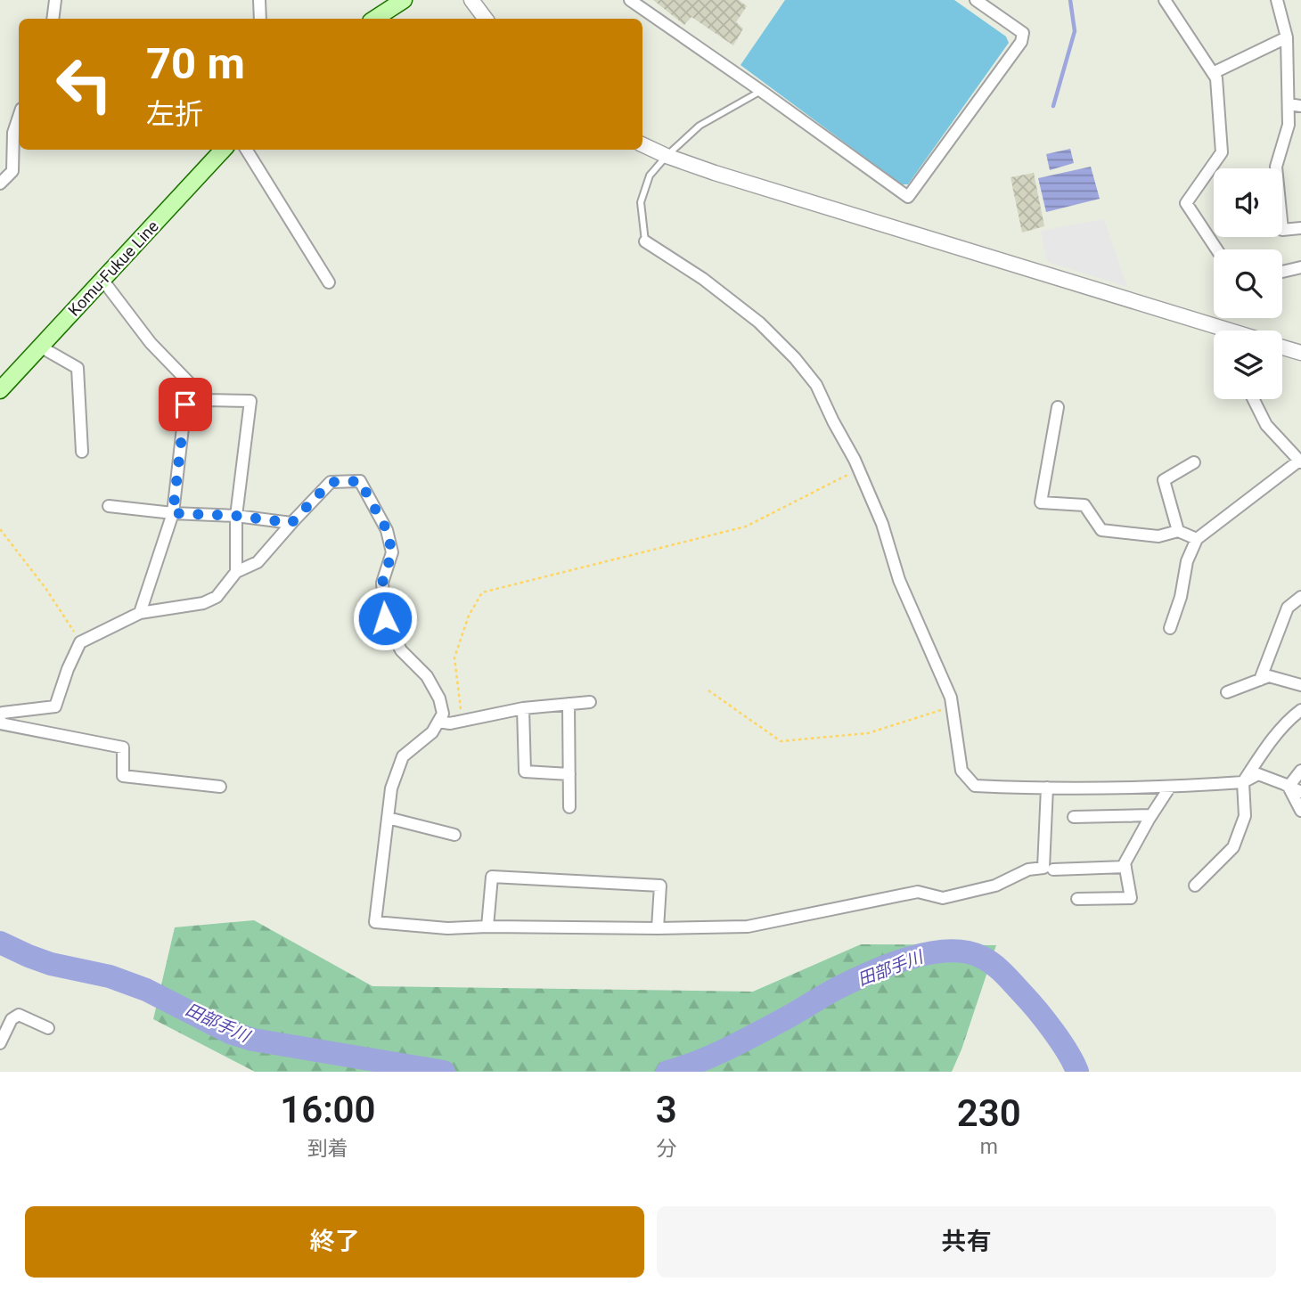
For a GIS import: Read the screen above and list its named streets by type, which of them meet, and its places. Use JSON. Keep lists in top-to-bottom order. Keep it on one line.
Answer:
{"streets":{"main road":["Komu-Fukue Line"]},"water":["田部手川"],"page":{"turn":["70 m","左折"],"eta":["16:00","到着","3","分","230","m"],"buttons":["終了","共有"]}}
